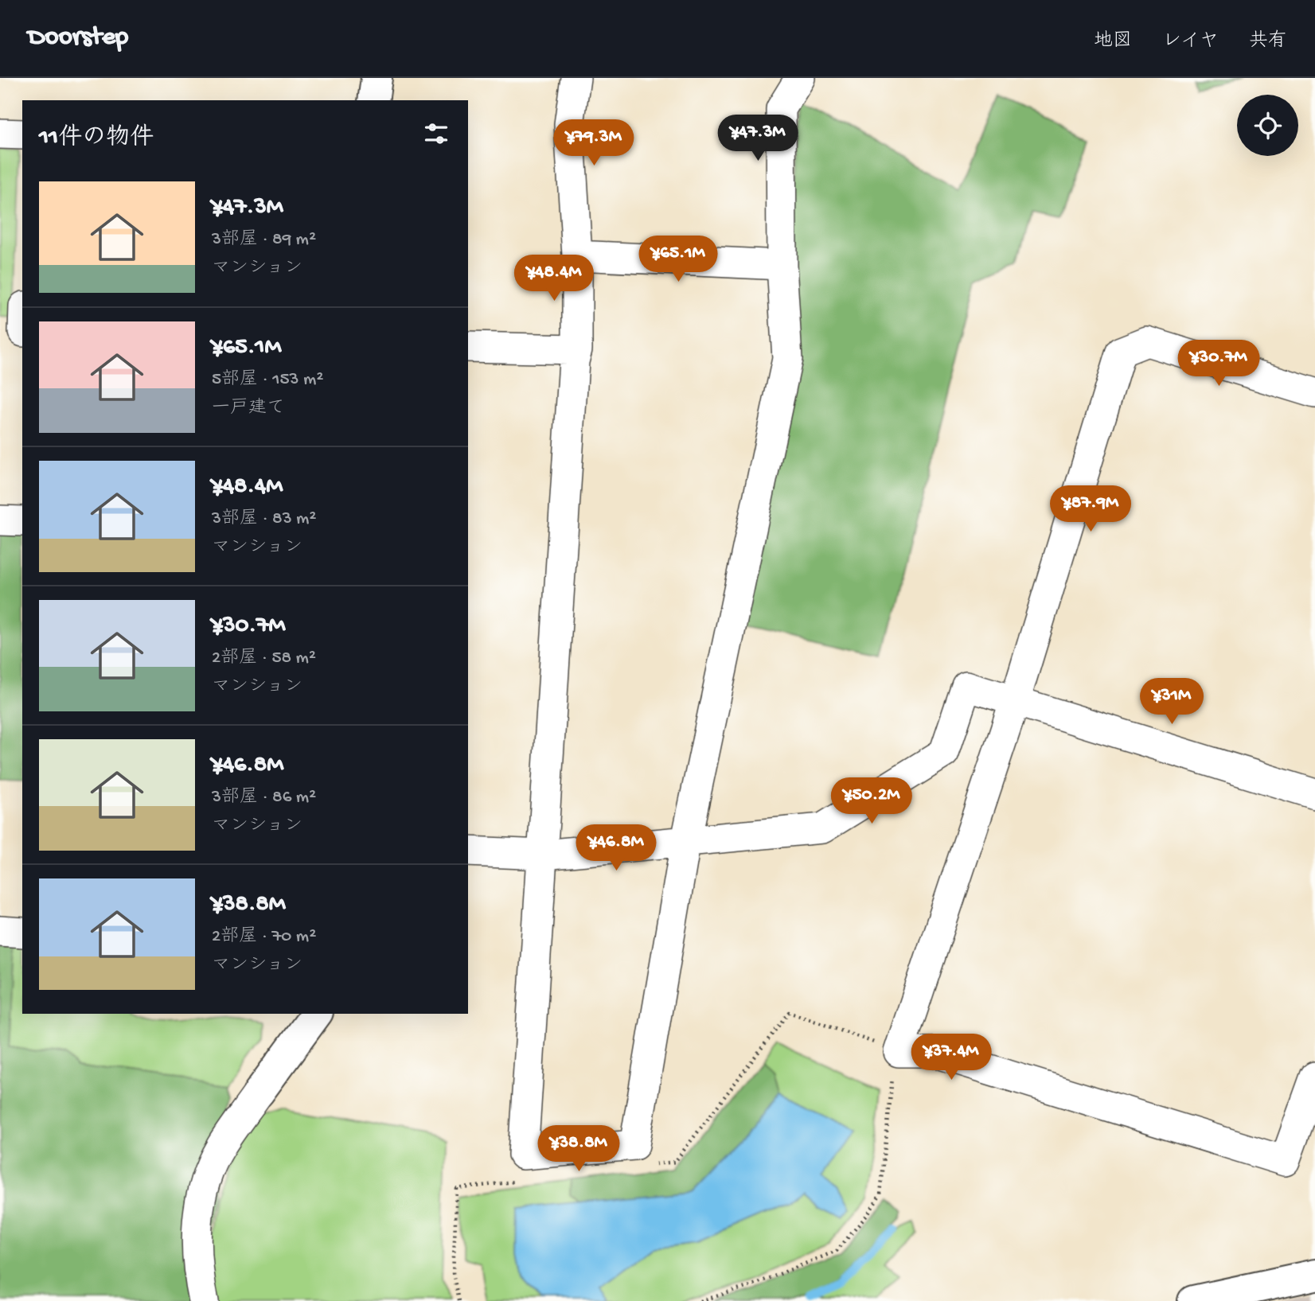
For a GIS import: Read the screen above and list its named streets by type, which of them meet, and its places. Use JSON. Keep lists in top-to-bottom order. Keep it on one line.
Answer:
{"page":{"header":"Doorstep","nav":["地図","レイヤ","共有"],"heading":"11件の物件","price":["¥47.3M","¥79.3M","¥65.1M","¥48.4M","¥30.7M","¥87.9M","¥31M","¥50.2M","¥46.8M","¥37.4M","¥38.8M"],"list":[{"name":"¥47.3M","note":"3部屋 · 89 m² · マンション"},{"name":"¥65.1M","note":"5部屋 · 153 m² · 一戸建て"},{"name":"¥48.4M","note":"3部屋 · 83 m² · マンション"},{"name":"¥30.7M","note":"2部屋 · 58 m² · マンション"},{"name":"¥46.8M","note":"3部屋 · 86 m² · マンション"},{"name":"¥38.8M","note":"2部屋 · 70 m² · マンション"}]}}
